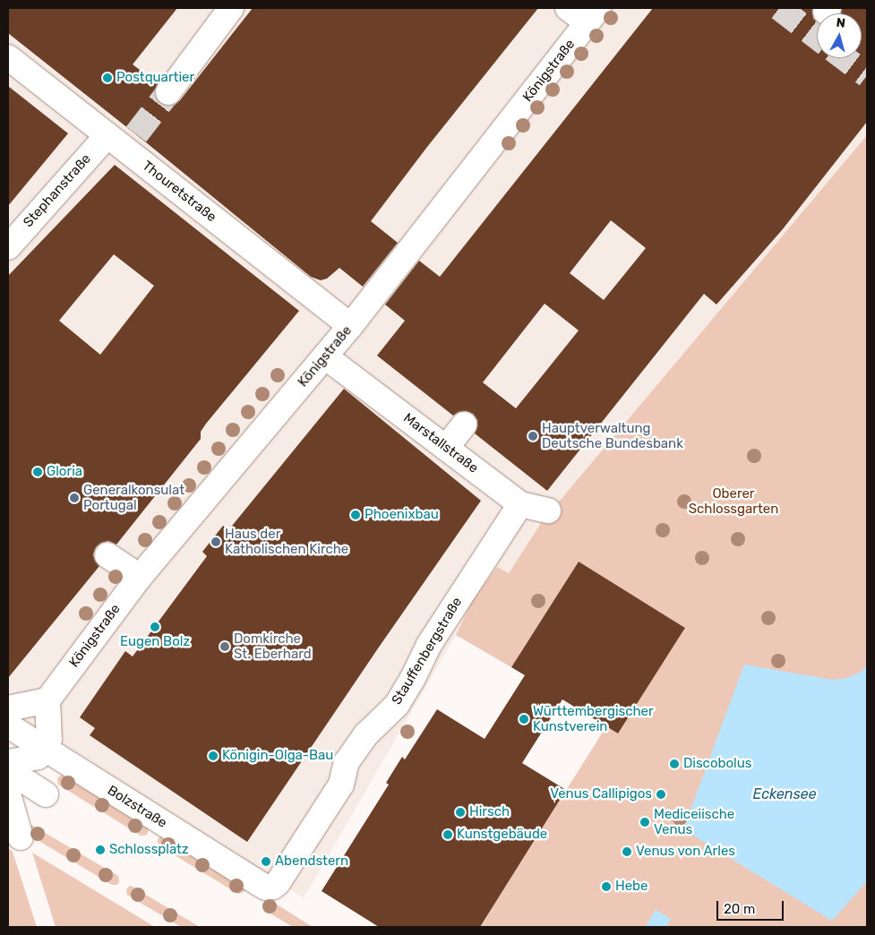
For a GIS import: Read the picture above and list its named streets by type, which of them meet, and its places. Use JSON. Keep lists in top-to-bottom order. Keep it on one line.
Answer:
{"streets":{"street":["Königstraße","Stephanstraße","Thouretstraße","Marstallstraße","Stauffenbergstraße","Bolzstraße"]},"crossings":[["Königstraße","Thouretstraße"],["Königstraße","Marstallstraße"],["Stephanstraße","Thouretstraße"],["Marstallstraße","Stauffenbergstraße"],["Stauffenbergstraße","Bolzstraße"]],"water":["Eckensee"],"parks":["Oberer Schlossgarten"],"places":["Postquartier","Hauptverwaltung Deutsche Bundesbank","Gloria","Generalkonsulat Portugal","Phoenixbau","Haus der Katholischen Kirche","Eugen Bolz","Domkirche St. Eberhard","Württembergischer Kunstverein","Königin-Olga-Bau","Discobolus","Venus Callipigos","Hirsch","Mediceiische Venus","Kunstgebäude","Schlossplatz","Venus von Arles","Abendstern","Hebe"],"scale_bar":"20 m","north":"top"}
